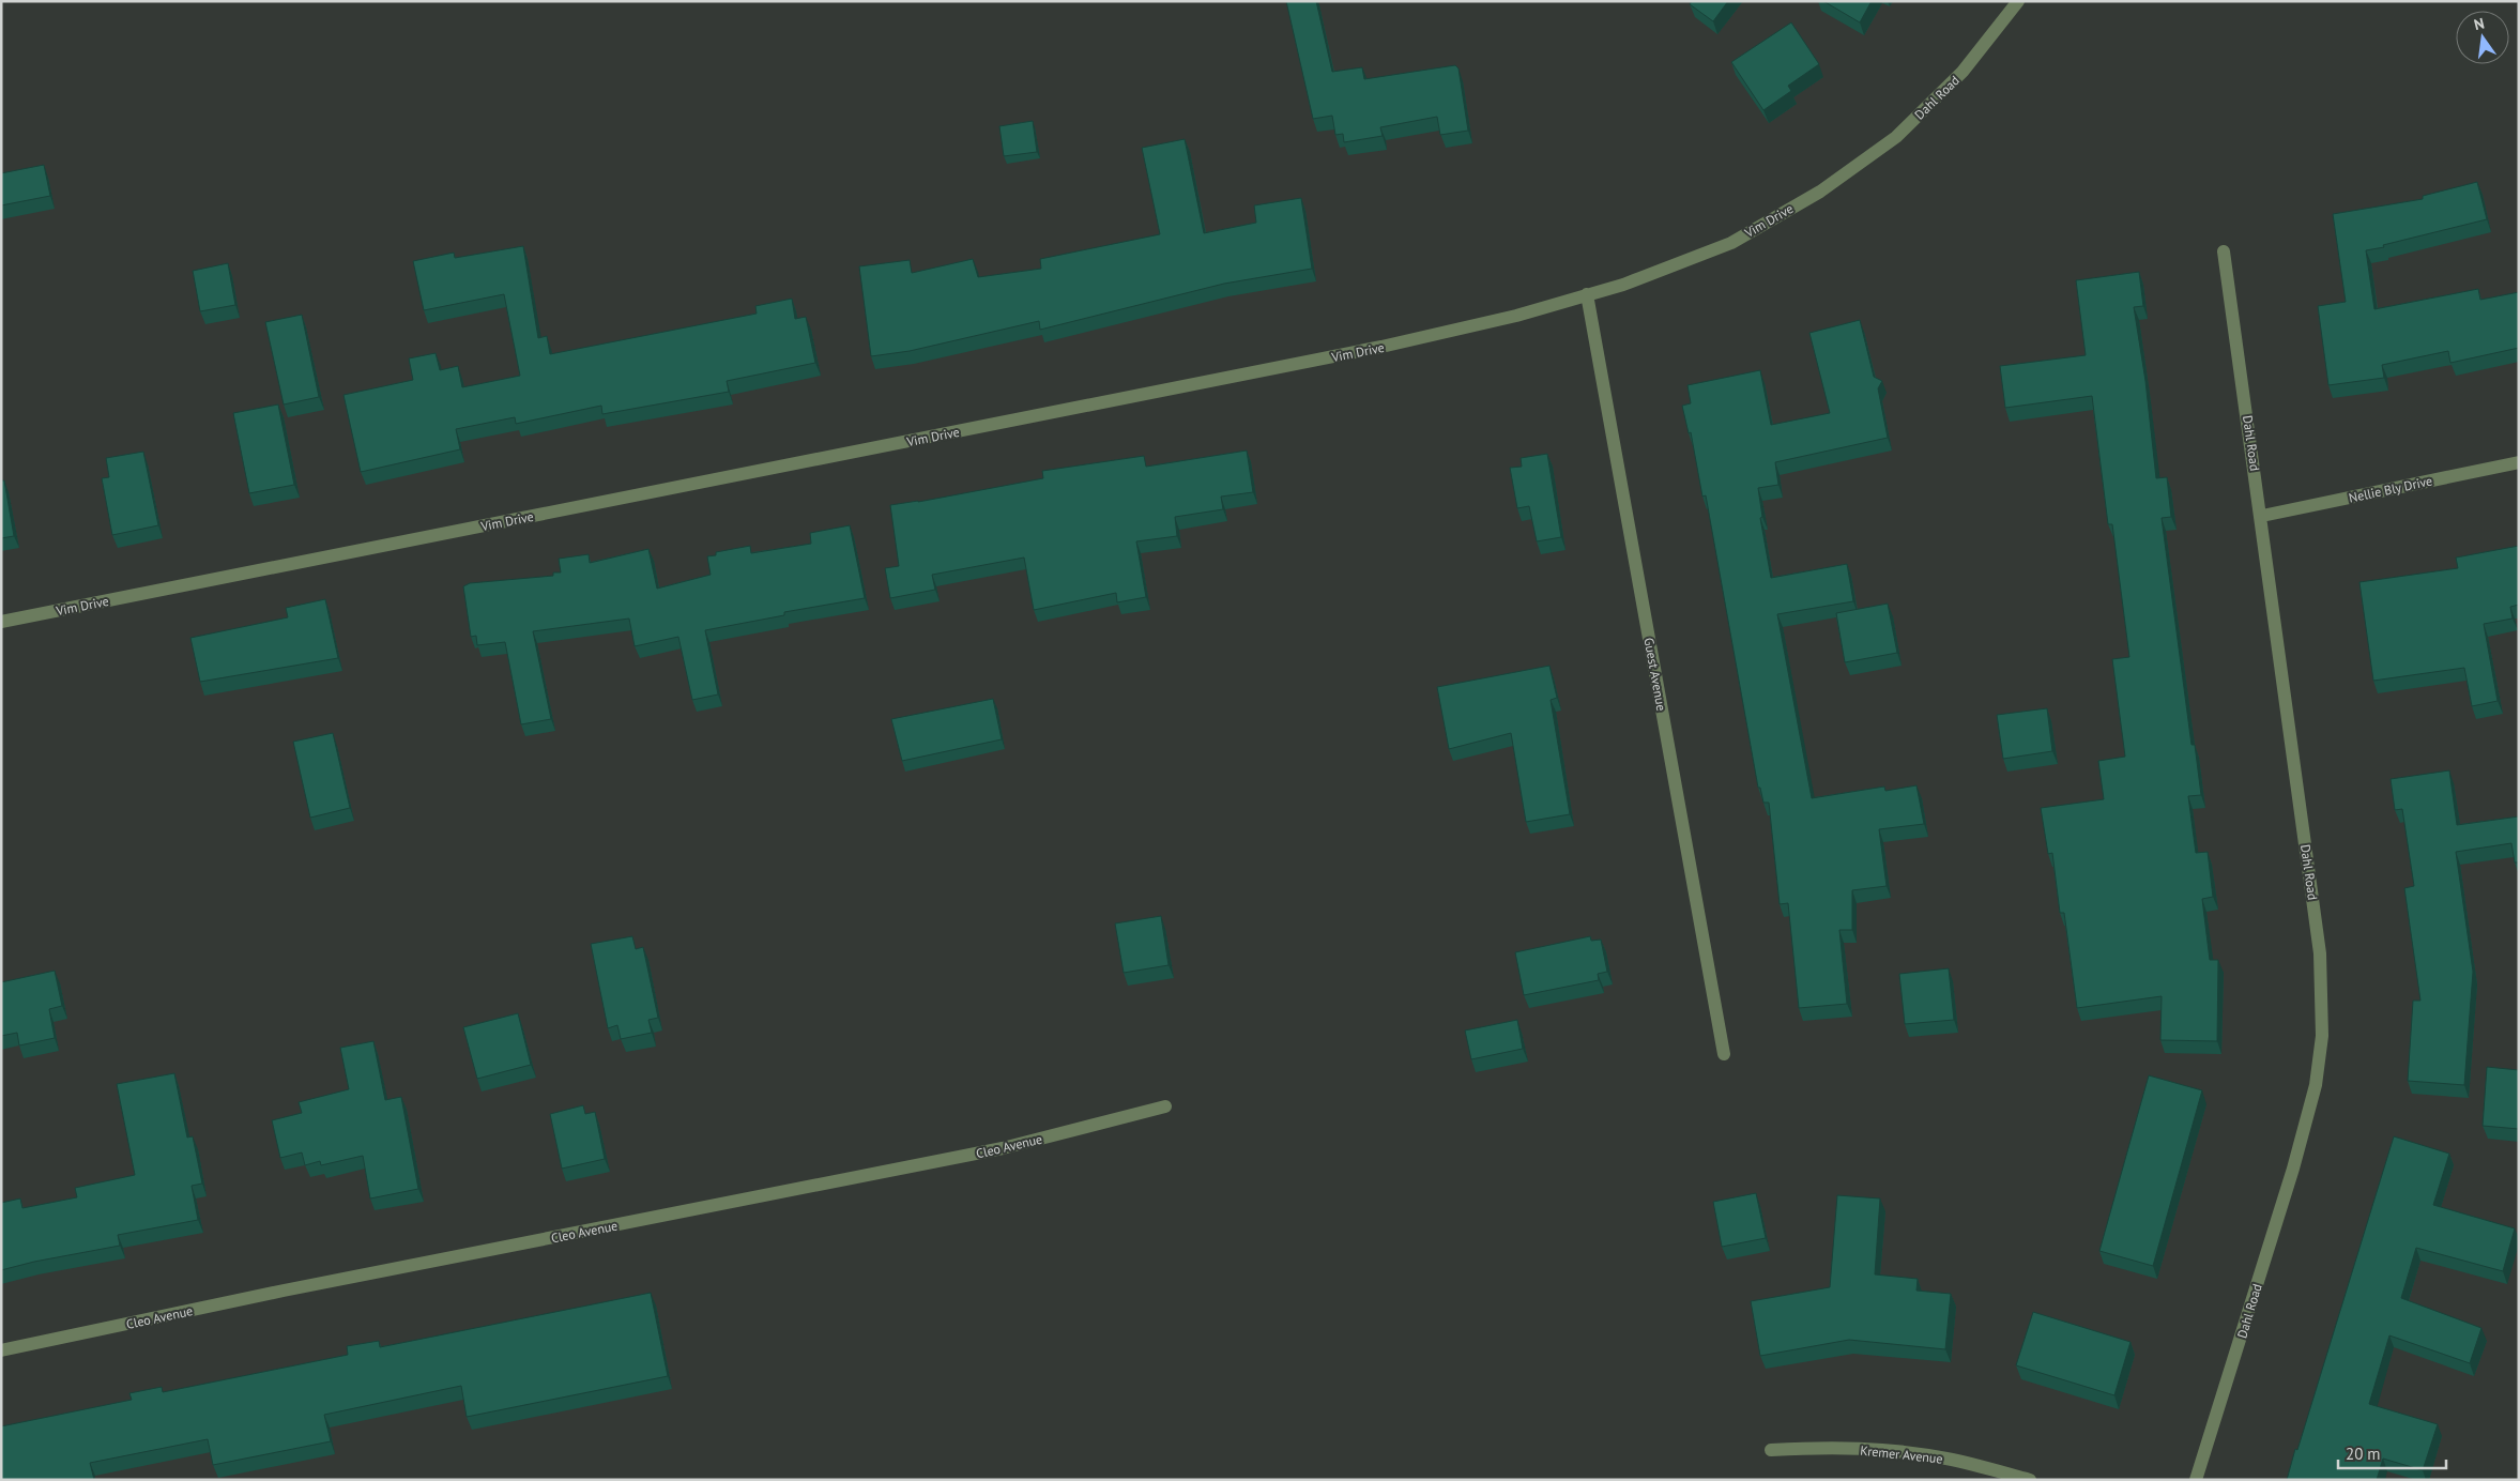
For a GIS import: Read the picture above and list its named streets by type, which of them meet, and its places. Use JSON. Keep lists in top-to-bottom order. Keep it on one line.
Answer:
{"streets":{"street":["Dahl Road","Vim Drive","Nellie Bly Drive","Guest Avenue","Cleo Avenue","Kremer Avenue"]},"crossings":[["Dahl Road","Vim Drive"],["Dahl Road","Nellie Bly Drive"],["Vim Drive","Guest Avenue"]],"scale_bar":"20 m","north":"top"}
